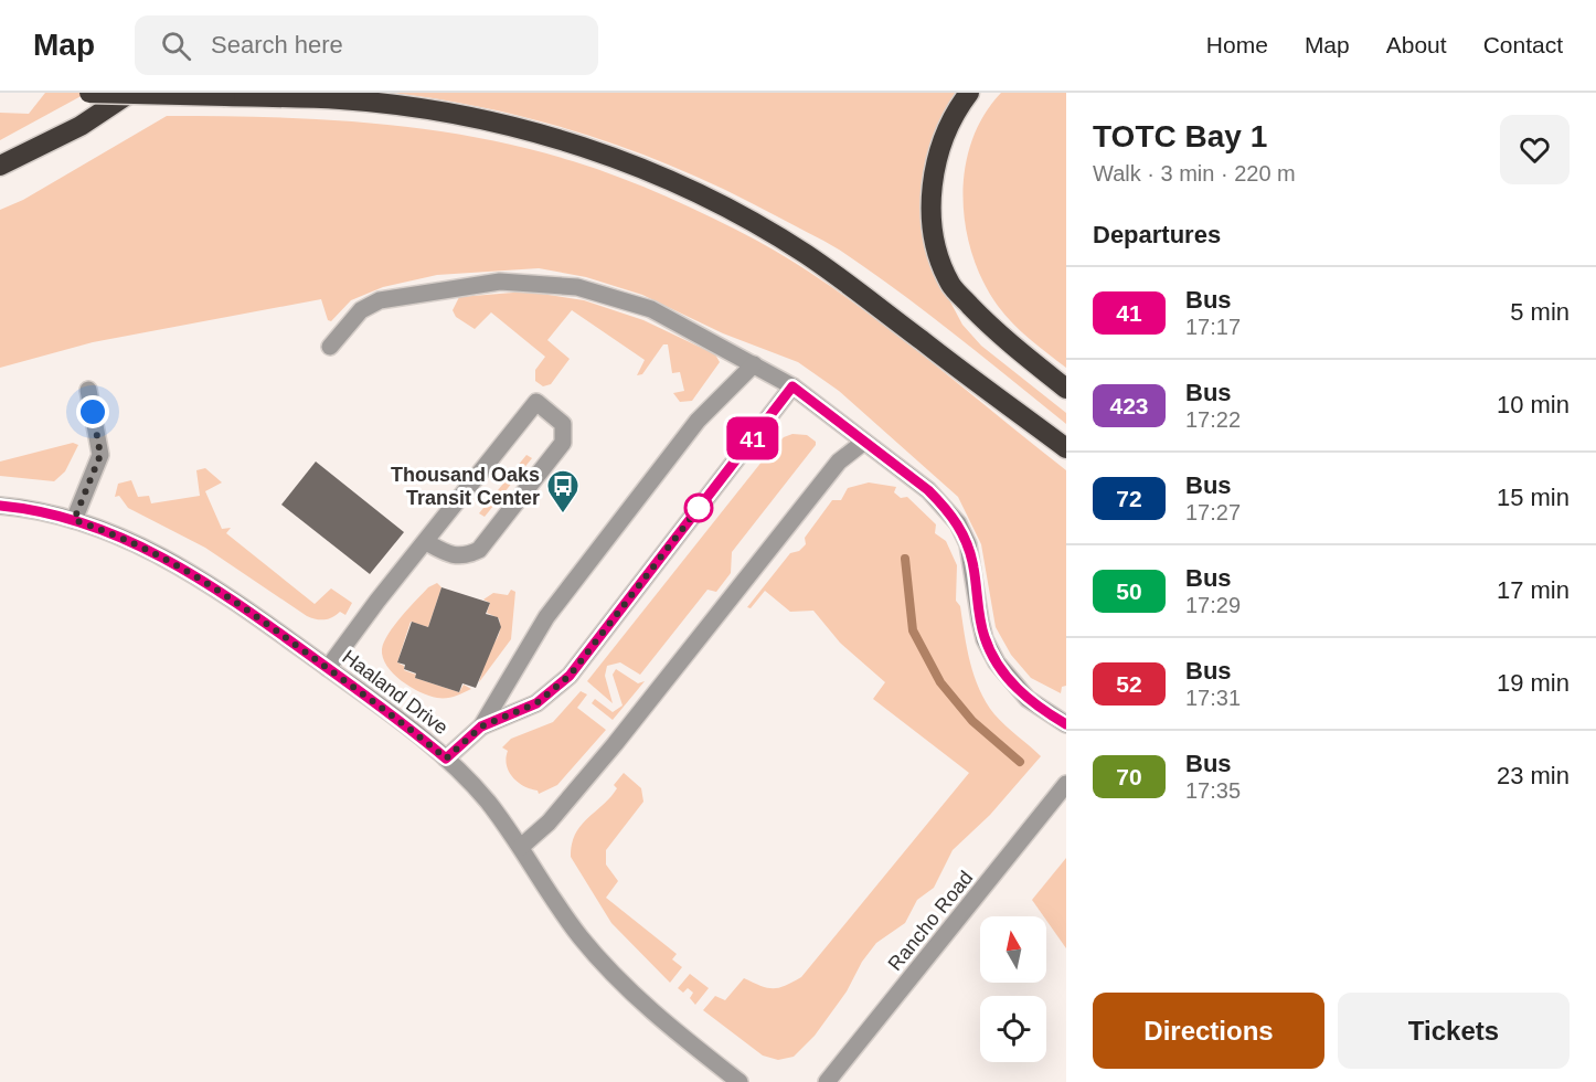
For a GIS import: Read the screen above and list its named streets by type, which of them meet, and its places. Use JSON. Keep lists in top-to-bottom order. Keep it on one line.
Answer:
{"streets":{"street":["Haaland Drive","Rancho Road"]},"places":{"bus stop":["Thousand Oaks Transit Center"]},"lines":["bus line 41"],"north":"top","page":{"header":"Map","search":"Search here","nav":["Home","Map","About","Contact"],"on_map":"41","heading":[["TOTC Bay 1","Walk · 3 min · 220 m"],"Departures"],"list":[{"mark":"41","name":"Bus","note":"17:17","value":"5 min"},{"mark":"423","name":"Bus","note":"17:22","value":"10 min"},{"mark":"72","name":"Bus","note":"17:27","value":"15 min"},{"mark":"50","name":"Bus","note":"17:29","value":"17 min"},{"mark":"52","name":"Bus","note":"17:31","value":"19 min"},{"mark":"70","name":"Bus","note":"17:35","value":"23 min"}],"buttons":["Directions","Tickets"]}}
